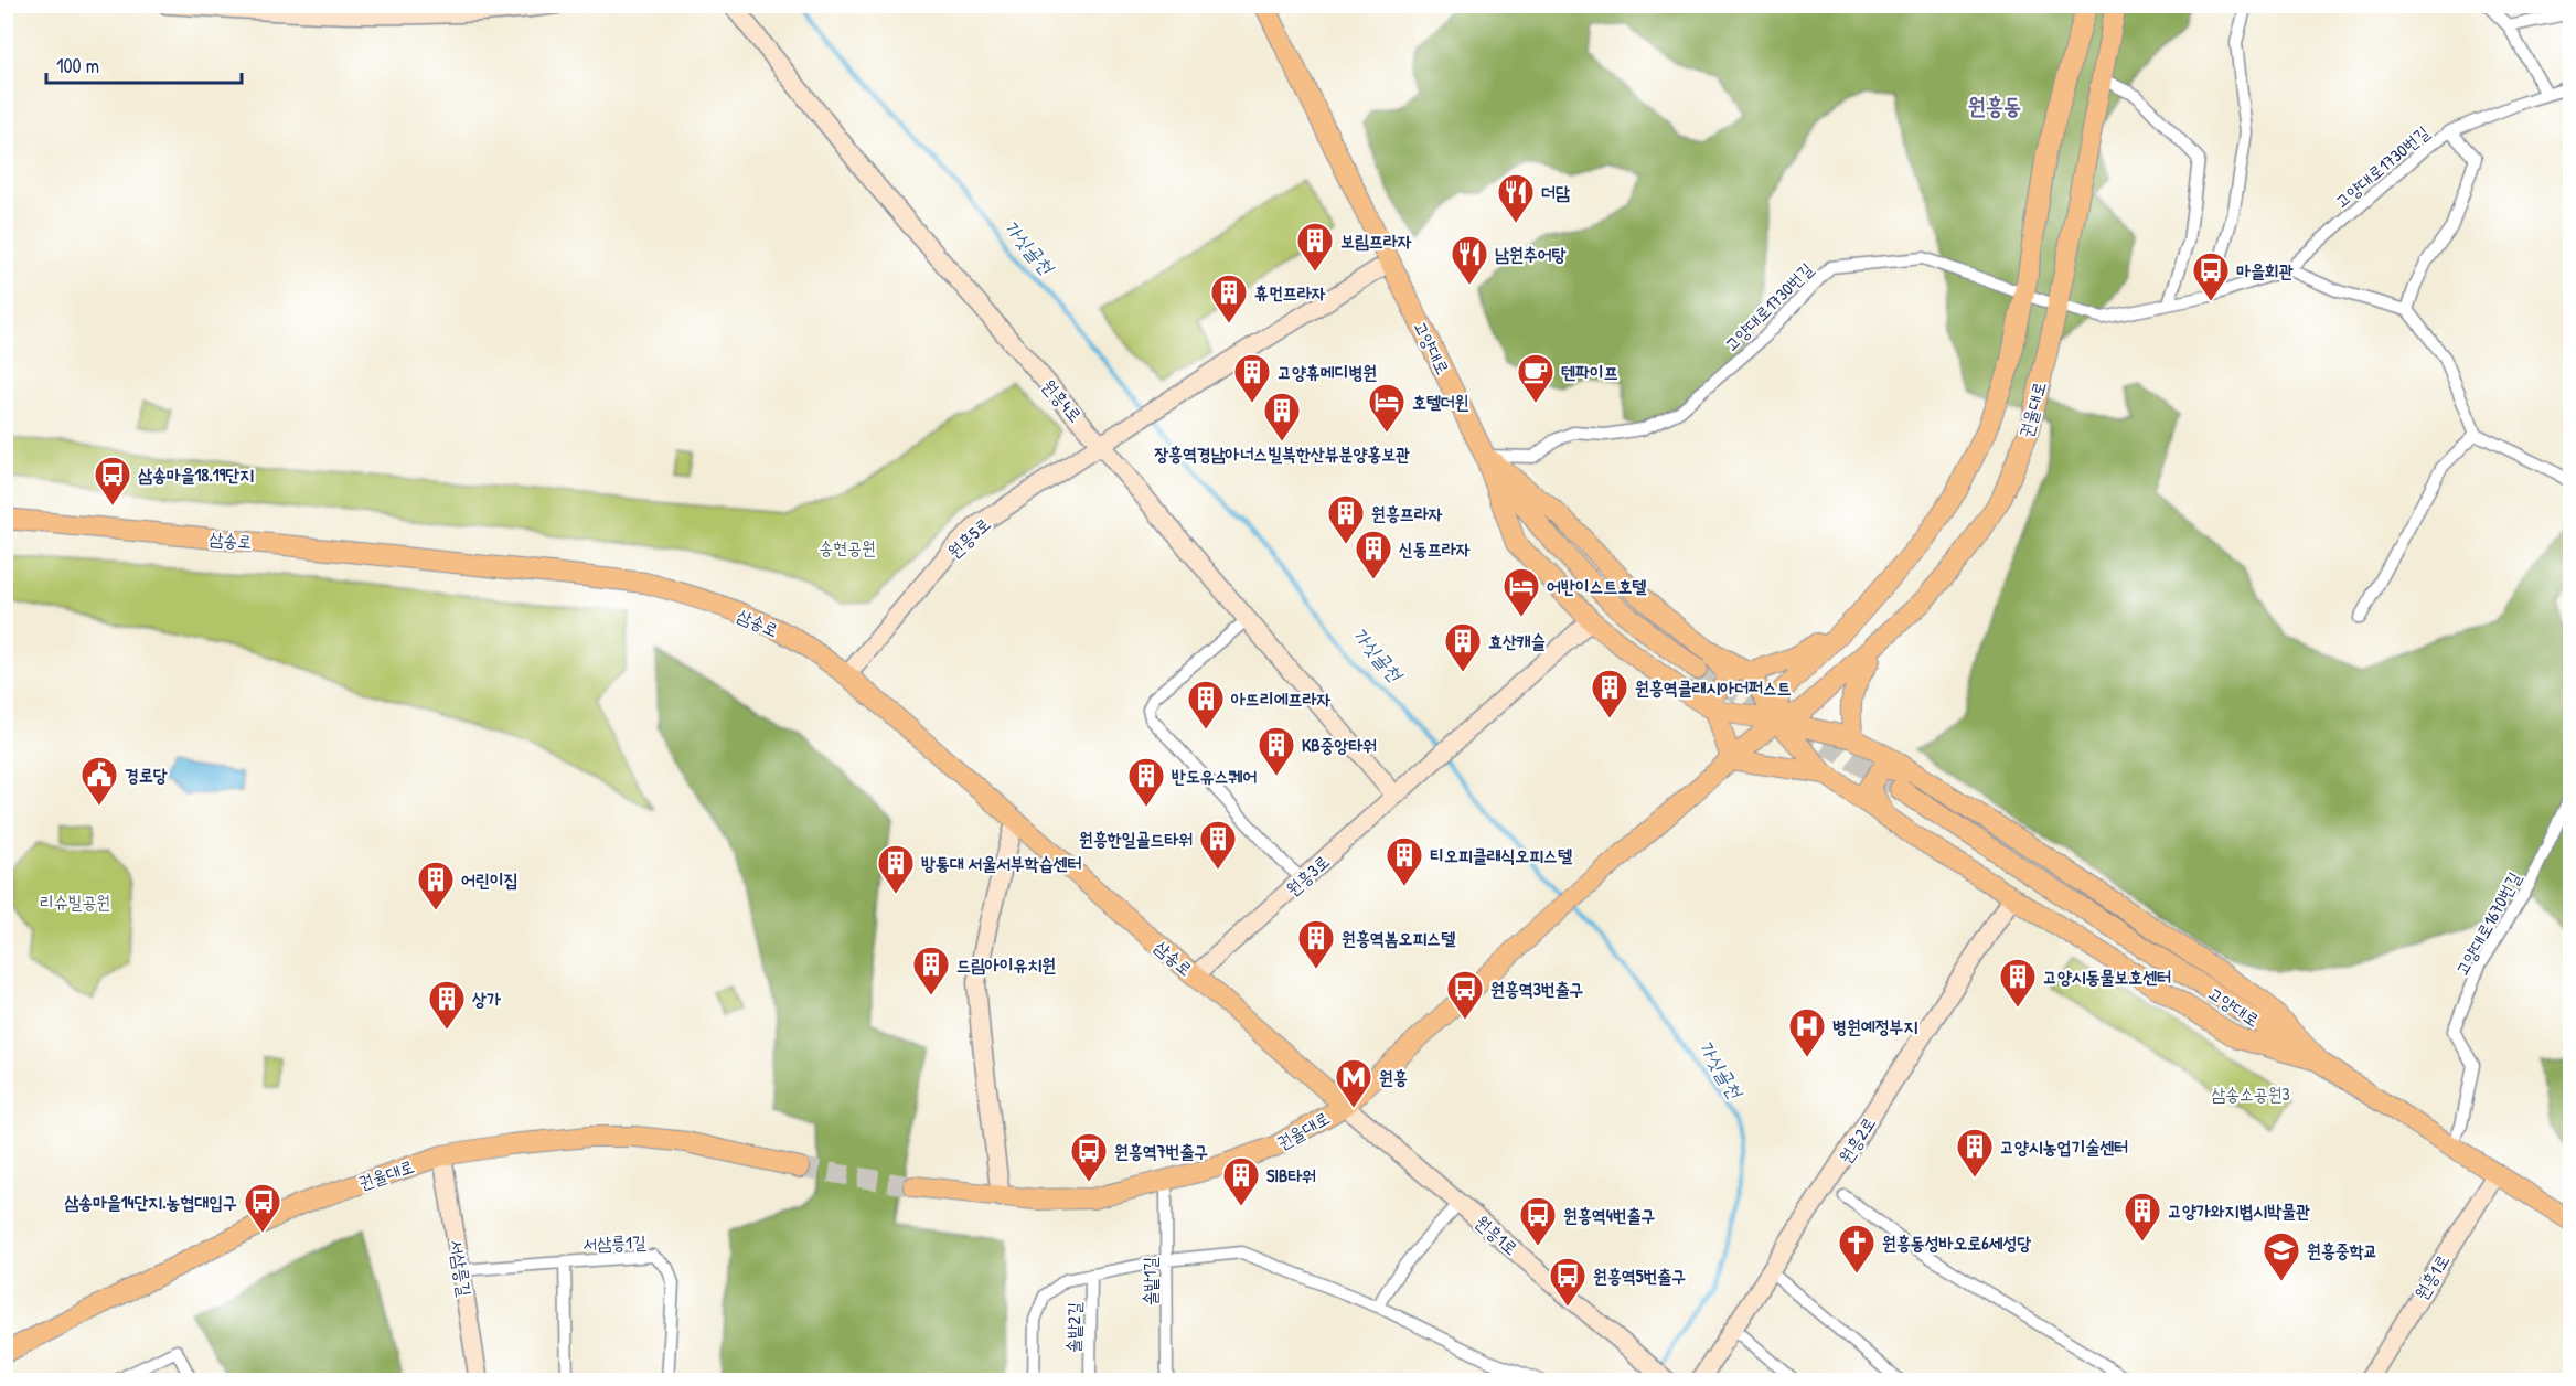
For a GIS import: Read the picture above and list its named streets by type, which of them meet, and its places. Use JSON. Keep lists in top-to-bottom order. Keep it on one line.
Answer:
{"streets":{"main road":["고양대로","권율대로","삼송로"],"street":["고양대로1730번길","원흥4로","원흥5로","원흥3로","고양대로1670번길","원흥2로","원흥1로","서삼릉1길","서삼릉길","솔밭1길","솔밭2길"]},"crossings":[["고양대로1730번길","고양대로"],["고양대로1730번길","권율대로"],["고양대로","원흥5로"],["고양대로","고양대로1670번길"],["고양대로","원흥1로"],["원흥4로","원흥5로"],["원흥4로","원흥3로"],["권율대로","삼송로"],["권율대로","원흥1로"],["권율대로","서삼릉길"],["권율대로","솔밭1길"],["원흥5로","삼송로"],["삼송로","원흥3로"],["삼송로","원흥1로"],["서삼릉1길","서삼릉길"],["솔밭1길","솔밭2길"]],"districts":["원흥동"],"water":["가싯골천"],"parks":["송현공원","리슈빌공원","삼송소공원3"],"places":{"restaurant":["더담","남원추어탕"],"building":["보림프라자","휴먼프라자","고양휴메디병원","장흥역경남아너스빌북한산뷰분양홍보관","원흥프라자","신동프라자","효산캐슬","원흥역클래시아더퍼스트","아뜨리에프라자","KB중앙타워","반도유스퀘어","원흥한일골드타워","티오피클래식오피스텔","방통대 서울서부학습센터","어린이집","원흥역봄오피스텔","드림아이유치원","고양시동물보호센터","상가","고양시농업기술센터","SIB타워","고양가와지볍시박물관"],"bus stop":["마을회관","삼송마을18.19단지","원흥역3번출구","원흥역7번출구","삼송마을14단지.농협대입구","원흥역4번출구","원흥역5번출구"],"cafe":["텐파이프"],"hotel":["호텔더윈","어반이스트호텔"],"public building":["경로당"],"hospital":["병원예정부지"],"metro station":["원흥"],"church":["원흥동성바오로6세성당"],"school or university":["원흥중학교"]},"scale_bar":"100 m"}
